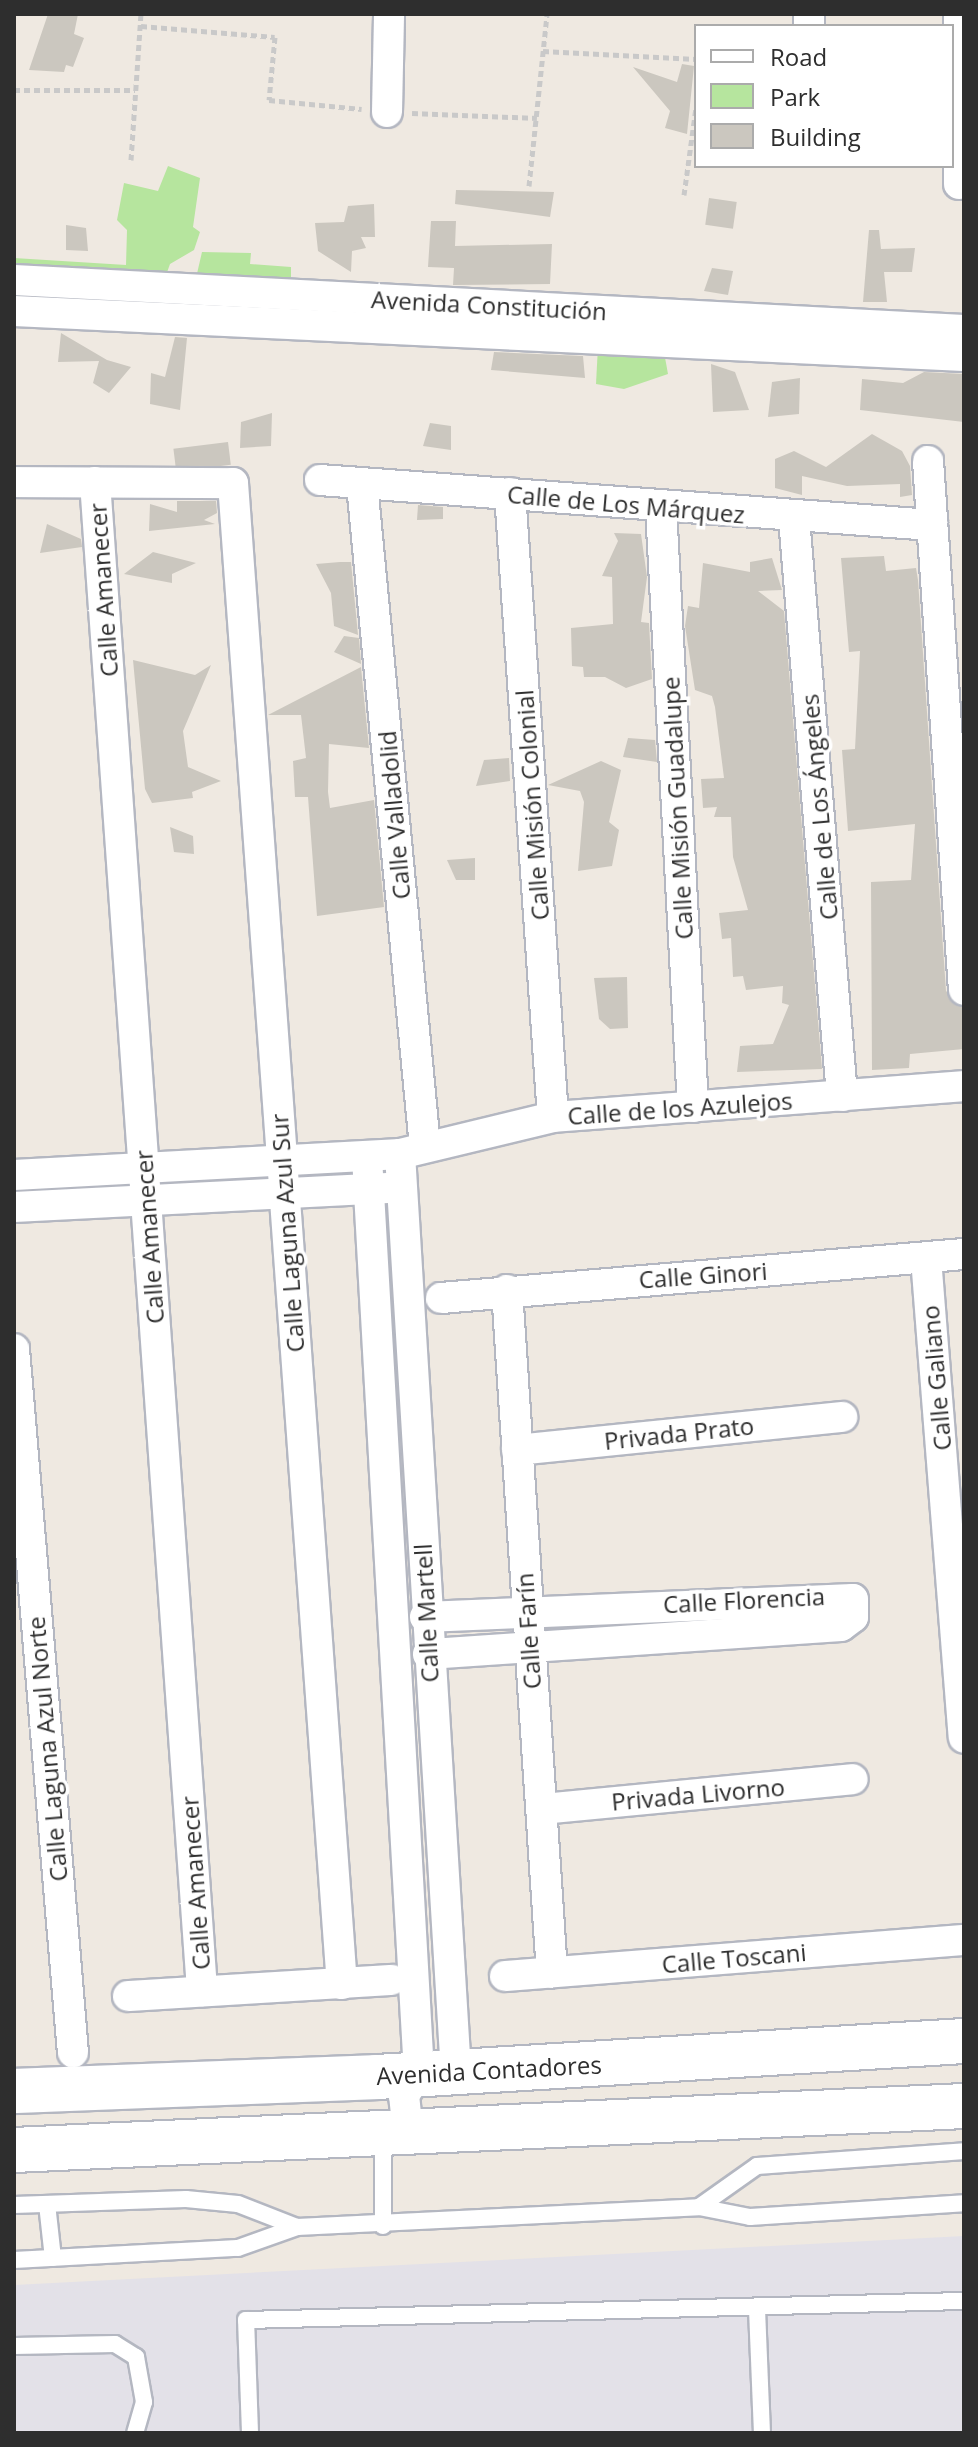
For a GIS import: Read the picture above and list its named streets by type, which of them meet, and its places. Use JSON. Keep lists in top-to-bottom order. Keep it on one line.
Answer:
{"streets":{"main road":["Avenida Contadores"],"street":["Avenida Constitución","Calle de Los Márquez","Calle Amanecer","Calle Misión Colonial","Calle de Los Ángeles","Calle Misión Guadalupe","Calle Valladolid","Calle de los Azulejos","Calle Laguna Azul Sur","Calle Ginori","Calle Galiano","Privada Prato","Calle Florencia","Calle Martell","Calle Farín","Calle Laguna Azul Norte","Privada Livorno","Calle Toscani"]},"crossings":[["Calle de Los Márquez","Calle Misión Colonial"],["Calle de Los Márquez","Calle de Los Ángeles"],["Calle de Los Márquez","Calle Misión Guadalupe"],["Calle de Los Márquez","Calle Valladolid"],["Calle Amanecer","Calle de los Azulejos"],["Calle Amanecer","Calle Laguna Azul Sur"],["Calle Misión Colonial","Calle de los Azulejos"],["Calle de Los Ángeles","Calle de los Azulejos"],["Calle Misión Guadalupe","Calle de los Azulejos"],["Calle Valladolid","Calle de los Azulejos"],["Calle Valladolid","Calle Martell"],["Calle de los Azulejos","Calle Laguna Azul Sur"],["Calle de los Azulejos","Calle Martell"],["Calle Ginori","Calle Galiano"],["Calle Ginori","Calle Farín"],["Privada Prato","Calle Farín"],["Calle Florencia","Calle Martell"],["Calle Florencia","Calle Farín"],["Calle Martell","Avenida Contadores"],["Calle Farín","Privada Livorno"],["Calle Farín","Calle Toscani"]],"legend":["Road","Park","Building"]}
